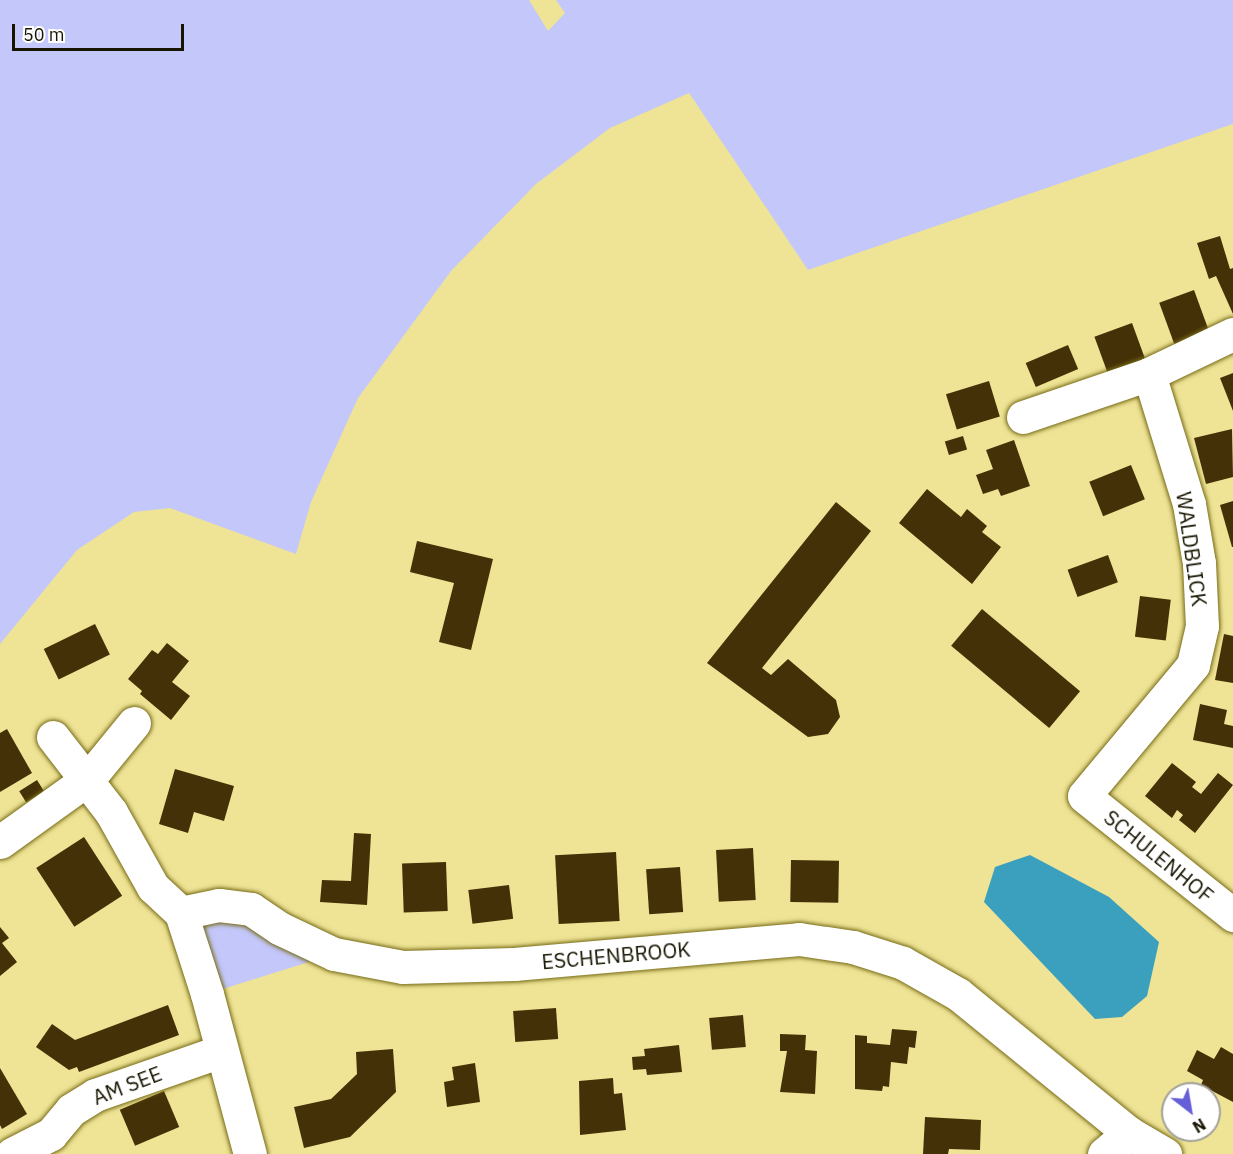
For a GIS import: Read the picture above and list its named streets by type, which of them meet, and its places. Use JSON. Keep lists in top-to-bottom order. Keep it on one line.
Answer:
{"streets":{"street":["WALDBLICK","SCHULENHOF","ESCHENBROOK","AM SEE"]},"crossings":[["WALDBLICK","SCHULENHOF"]],"scale_bar":"50 m","north":"bottom right"}
